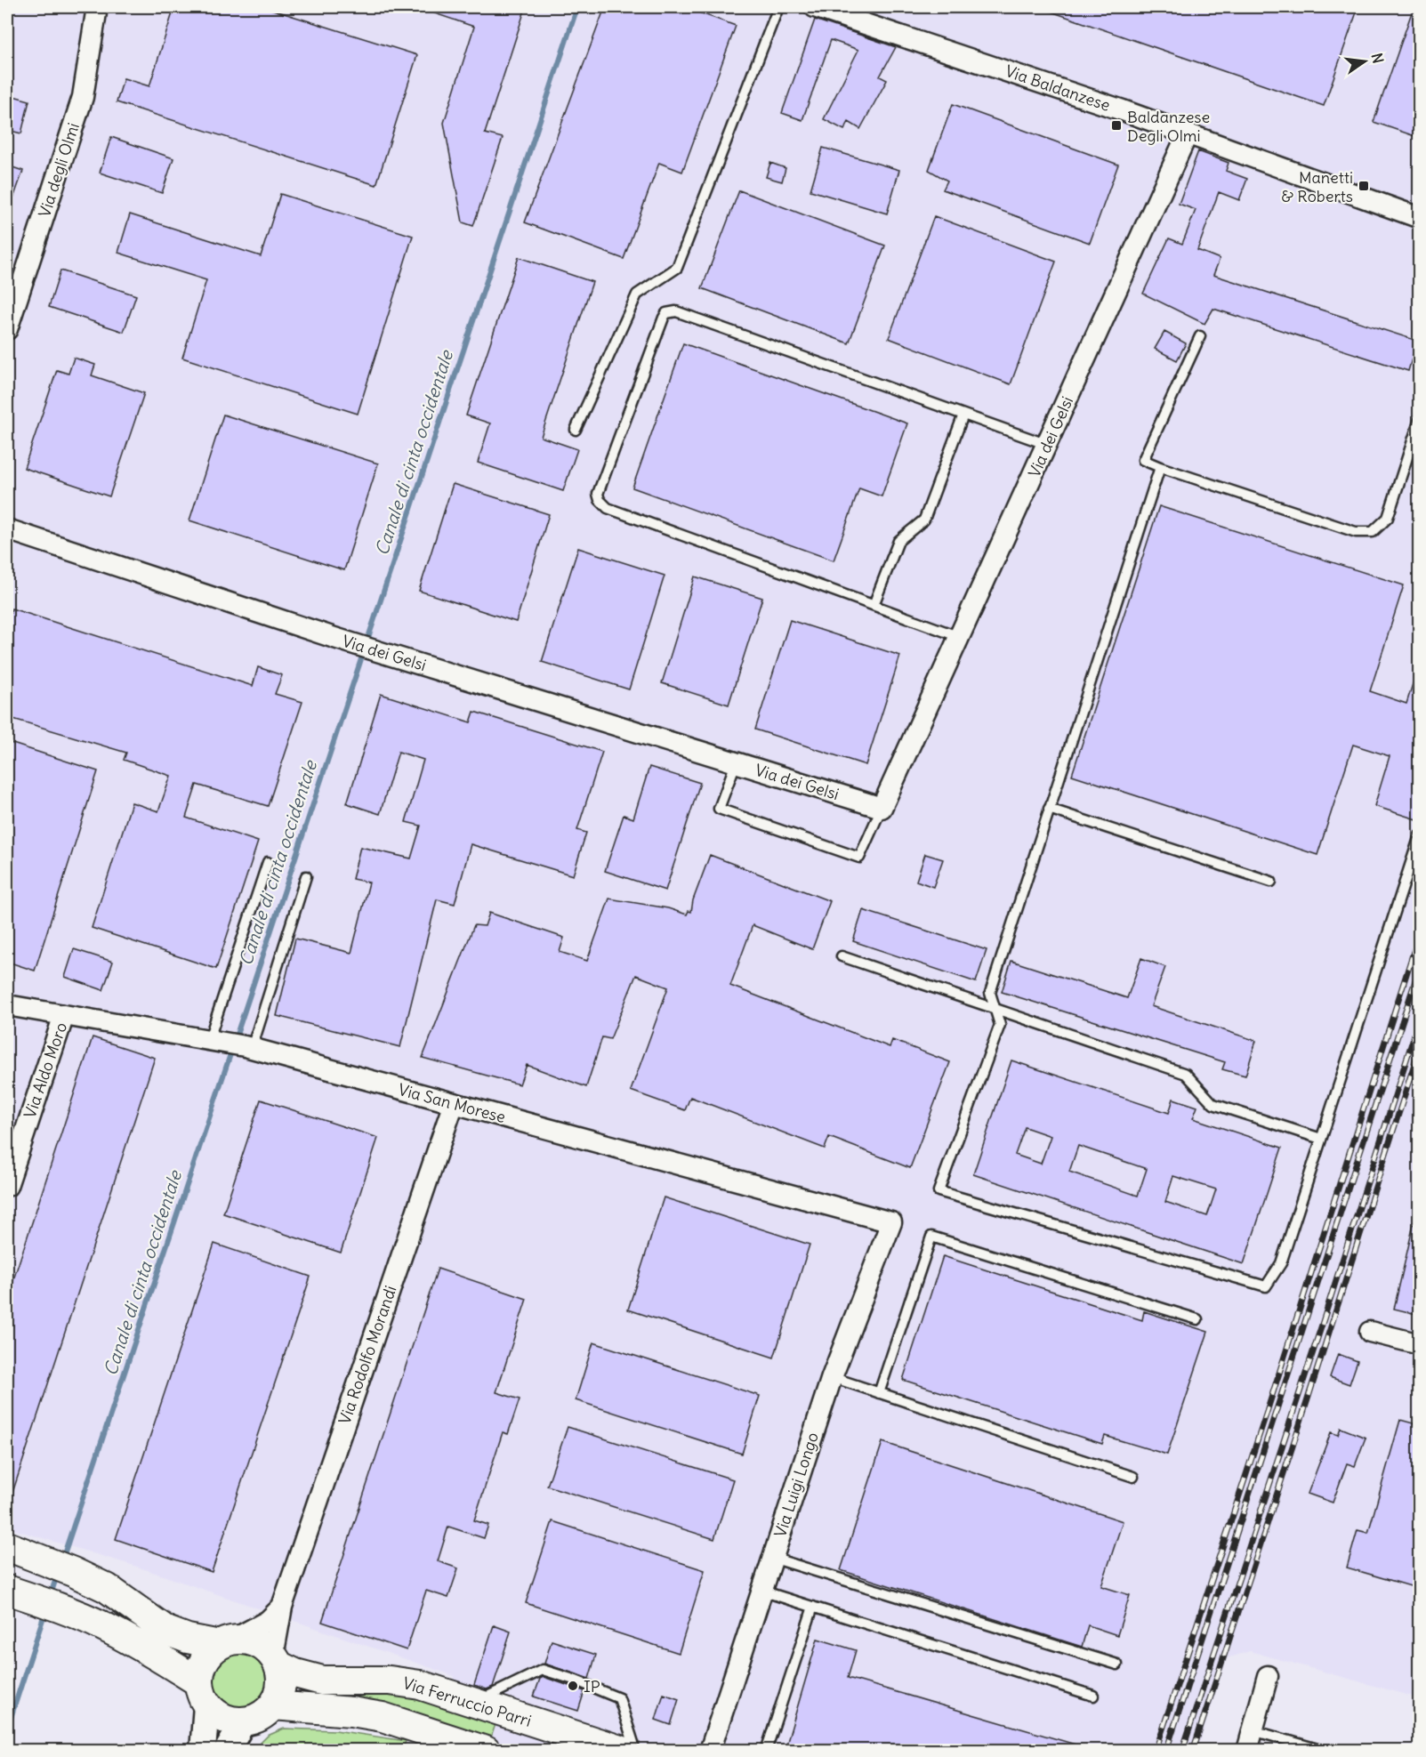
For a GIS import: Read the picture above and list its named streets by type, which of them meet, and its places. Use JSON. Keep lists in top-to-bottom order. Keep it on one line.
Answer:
{"streets":{"main road":["Via Ferruccio Parri"],"street":["Via Baldanzese","Via degli Olmi","Via dei Gelsi","Via Aldo Moro","Via San Morese","Via Rodolfo Morandi","Via Luigi Longo"]},"crossings":[["Via Baldanzese","Via dei Gelsi"],["Via Aldo Moro","Via San Morese"],["Via San Morese","Via Rodolfo Morandi"],["Via San Morese","Via Luigi Longo"],["Via Rodolfo Morandi","Via Ferruccio Parri"]],"water":["Canale di cinta occidentale"],"places":{"transit":["Baldanzese Degli Olmi","Manetti & Roberts"],"other":["IP"]},"north":"right"}
